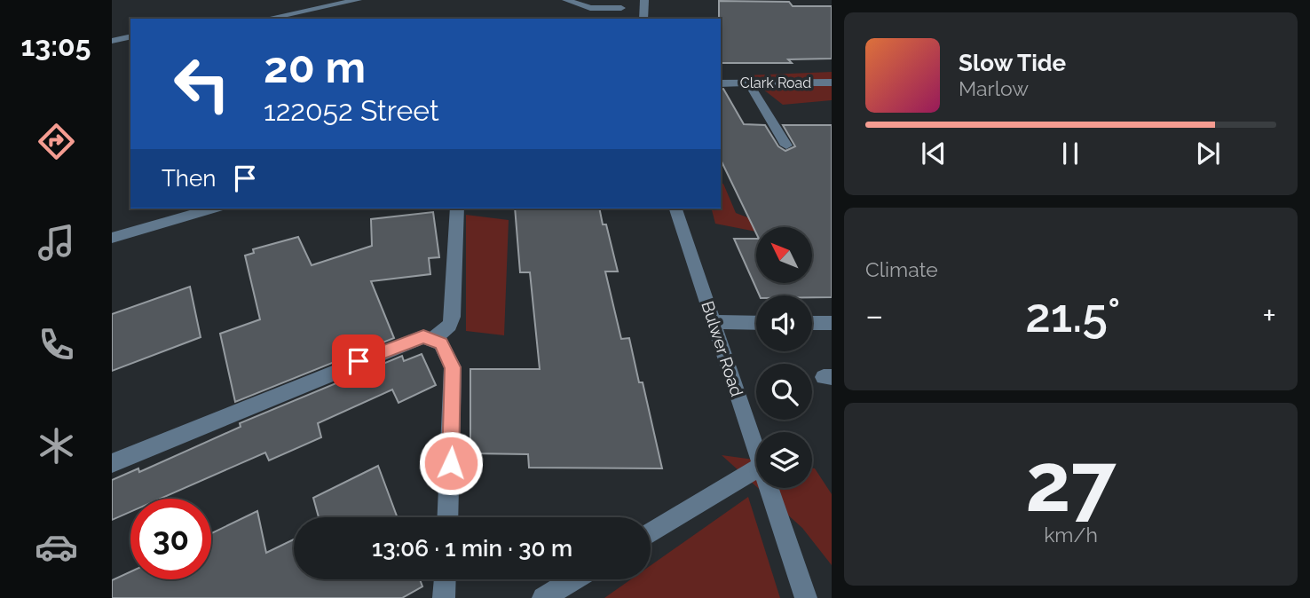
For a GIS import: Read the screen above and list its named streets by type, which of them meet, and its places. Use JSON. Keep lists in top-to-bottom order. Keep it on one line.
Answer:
{"streets":{"street":["Clark Road","Bulwer Road"]},"north":"top left","page":{"tabs":"13:05","turn":["20 m","122052 Street"],"song":["Slow Tide","Marlow"],"then":"Then","tile":["Climate",["27","km/h"]],"heat":["−","21.5°","+"],"limit":"30","trip":"13:06 · 1 min · 30 m"}}
